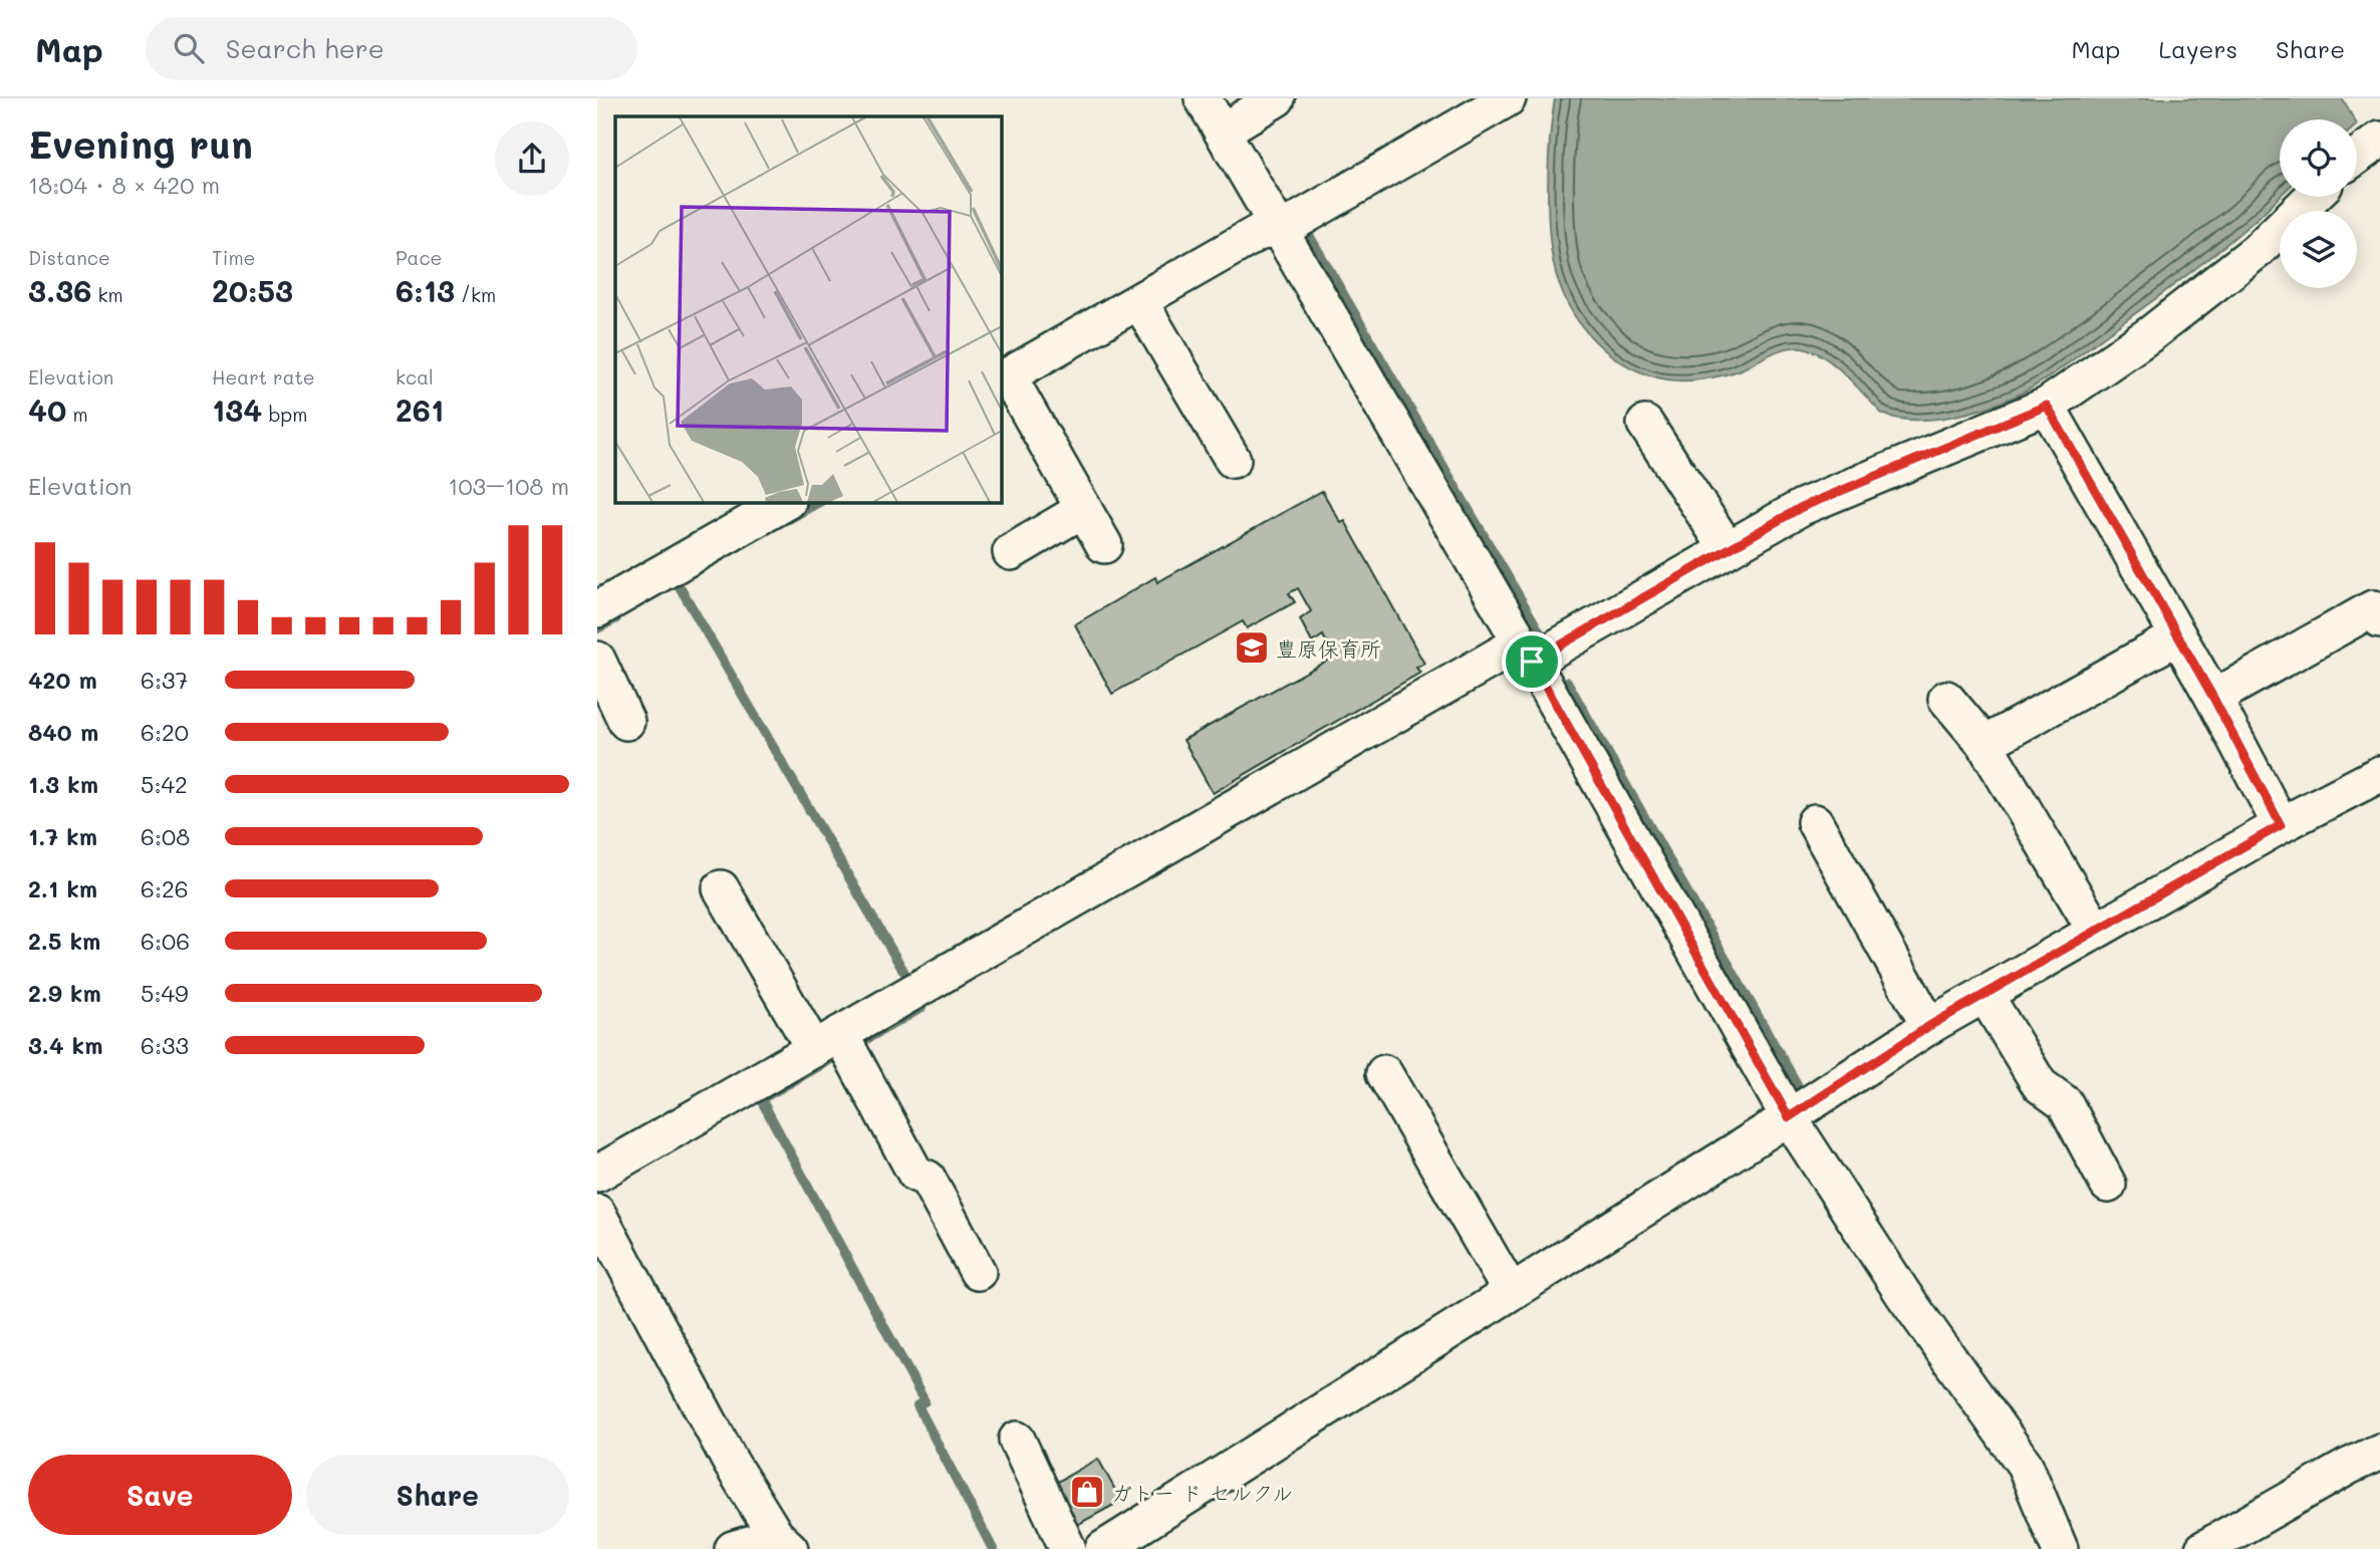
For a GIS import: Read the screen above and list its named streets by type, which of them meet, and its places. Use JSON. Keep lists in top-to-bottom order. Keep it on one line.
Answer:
{"places":{"school or university":["豊原保育所"],"shop":["ガトー ド セルクル"]},"page":{"header":"Map","search":"Search here","nav":["Map","Layers","Share"],"heading":["Evening run","18:04 · 8 × 420 m"],"stats":[["Distance","3.36 km"],["Time","20:53"],["Pace","6:13 /km"],["Elevation","40 m"],["Heart rate","134 bpm"],["kcal","261"]],"chart":["Elevation","103–108 m"],"list":[{"name":"420 m","note":"6:37"},{"name":"840 m","note":"6:20"},{"name":"1.3 km","note":"5:42"},{"name":"1.7 km","note":"6:08"},{"name":"2.1 km","note":"6:26"},{"name":"2.5 km","note":"6:06"},{"name":"2.9 km","note":"5:49"},{"name":"3.4 km","note":"6:33"}],"buttons":["Save","Share"]}}
